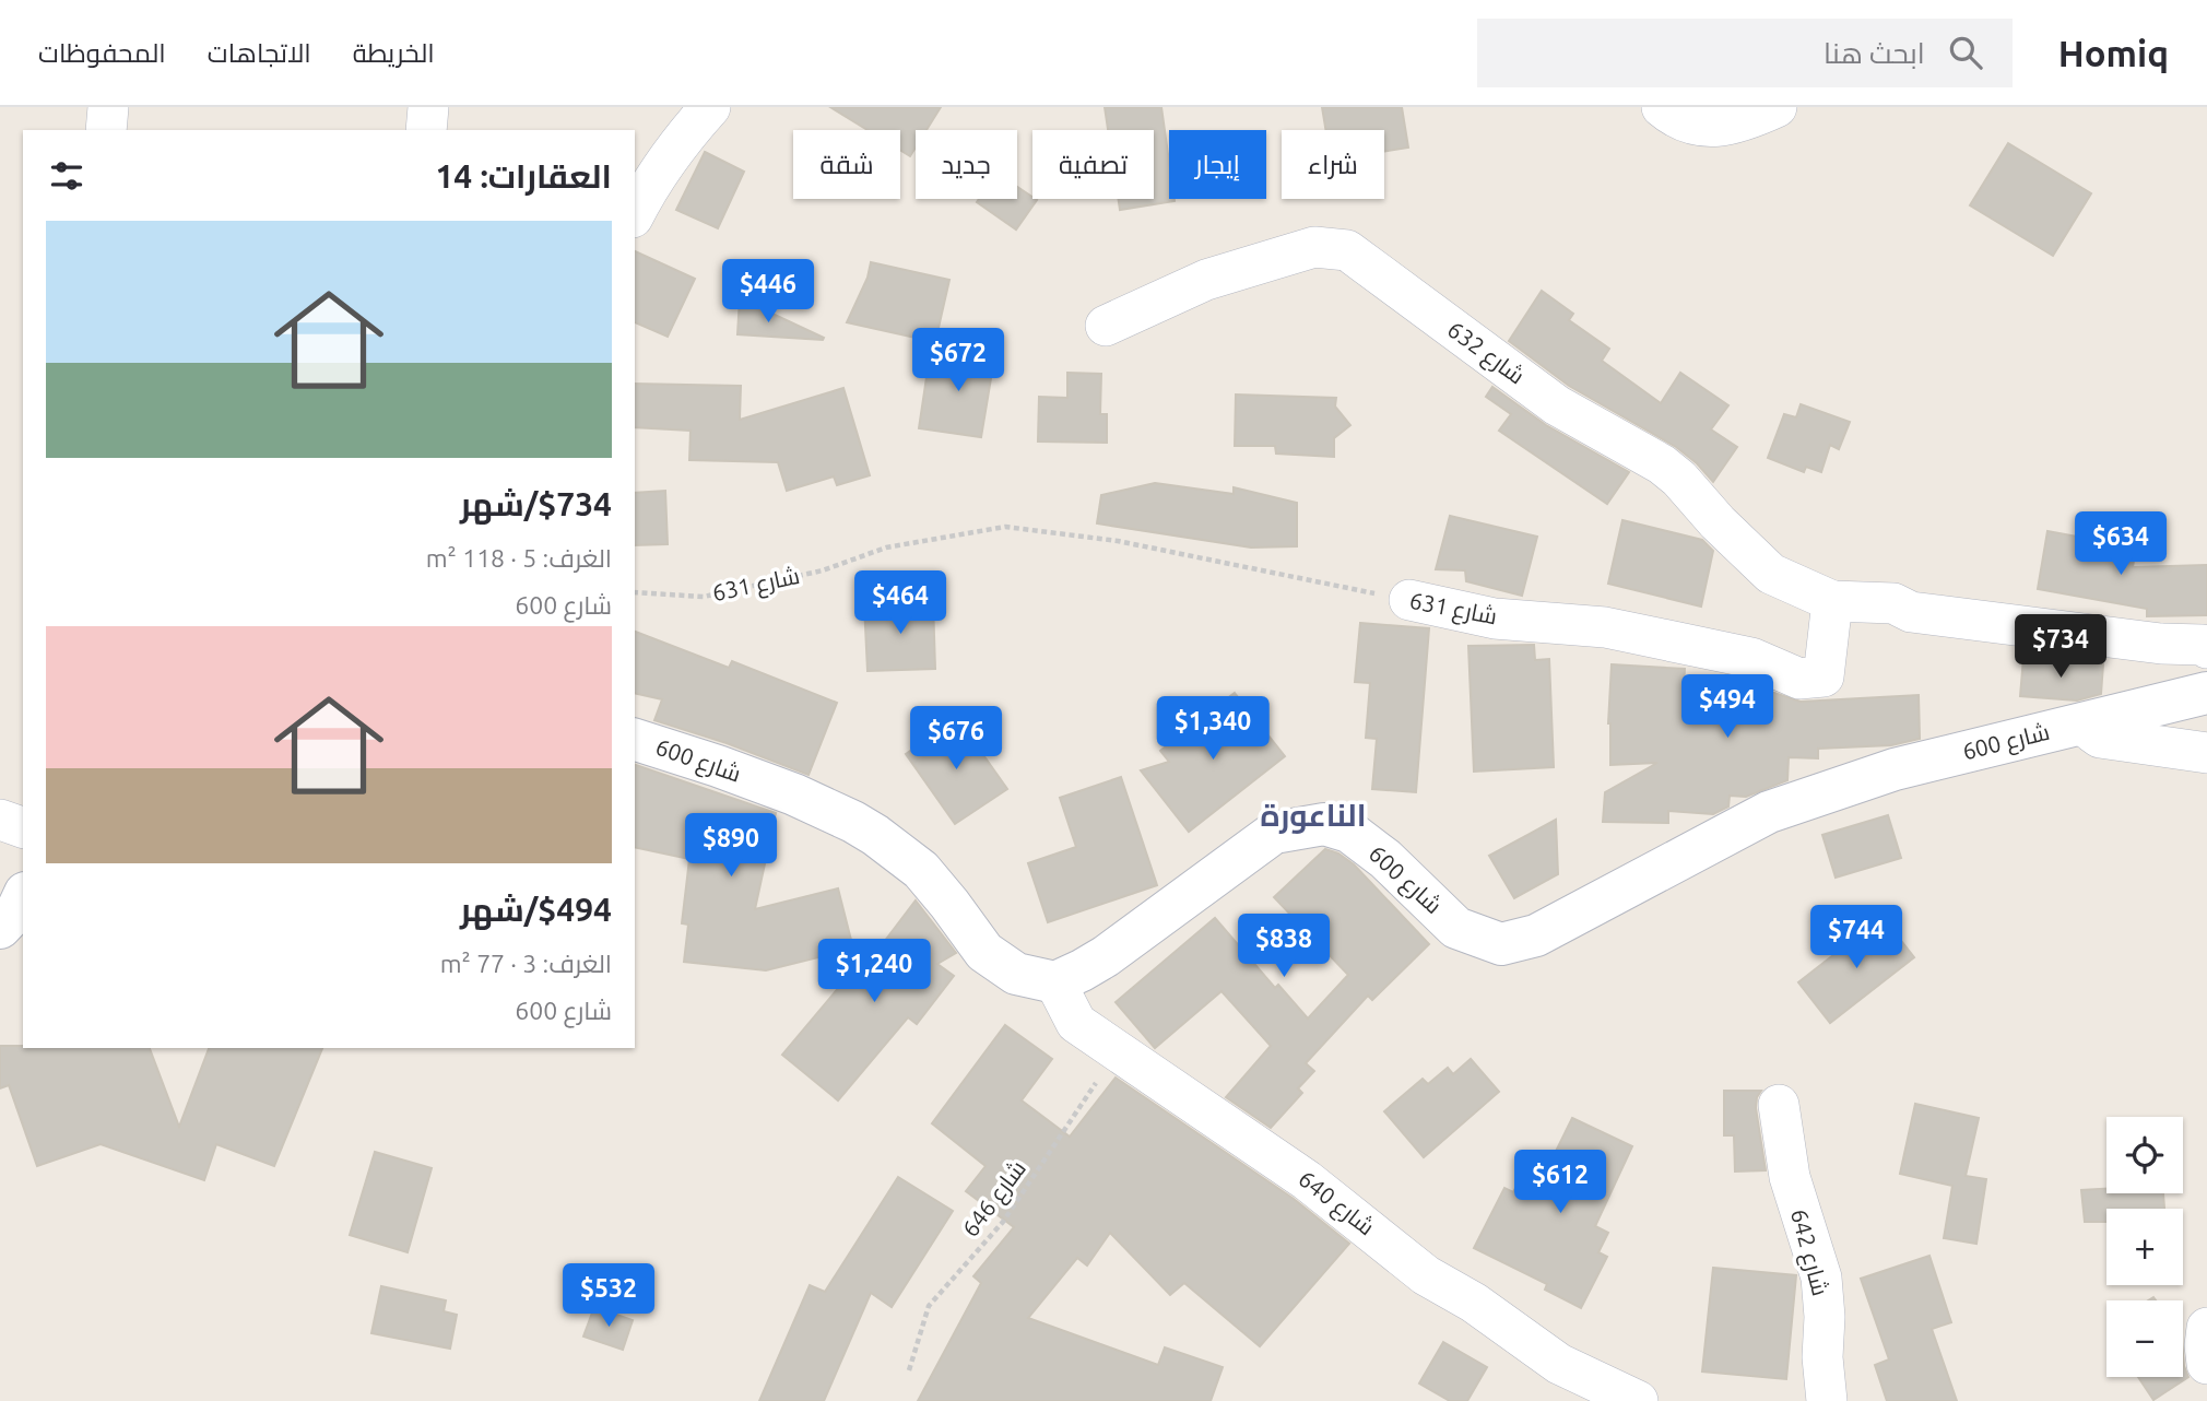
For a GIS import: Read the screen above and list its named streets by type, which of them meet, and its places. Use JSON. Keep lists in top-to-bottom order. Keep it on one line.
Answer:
{"streets":{"main road":["شارع 600"],"street":["شارع 632","شارع 631","شارع 640","شارع 642"],"path":["شارع 646"]},"crossings":[["شارع 632","شارع 631"],["شارع 600","شارع 640"],["شارع 646","شارع 640"]],"districts":["الناعورة"],"page":{"header":"Homiq","search":"ابحث هنا","nav":["الخريطة","الاتجاهات","المحفوظات"],"chip":["شراء","إيجار","تصفية","جديد","شقة"],"heading":"العقارات: 14","list":[{"name":"$734/شهر","note":"الغرف: 5 · 118 m² · شارع 600"},{"name":"$494/شهر","note":"الغرف: 3 · 77 m² · شارع 600"}],"price":["$446","$672","$634","$464","$734","$494","$1,340","$676","$890","$744","$838","$1,240","$612","$532"],"map_buttons":["+","−"]}}
